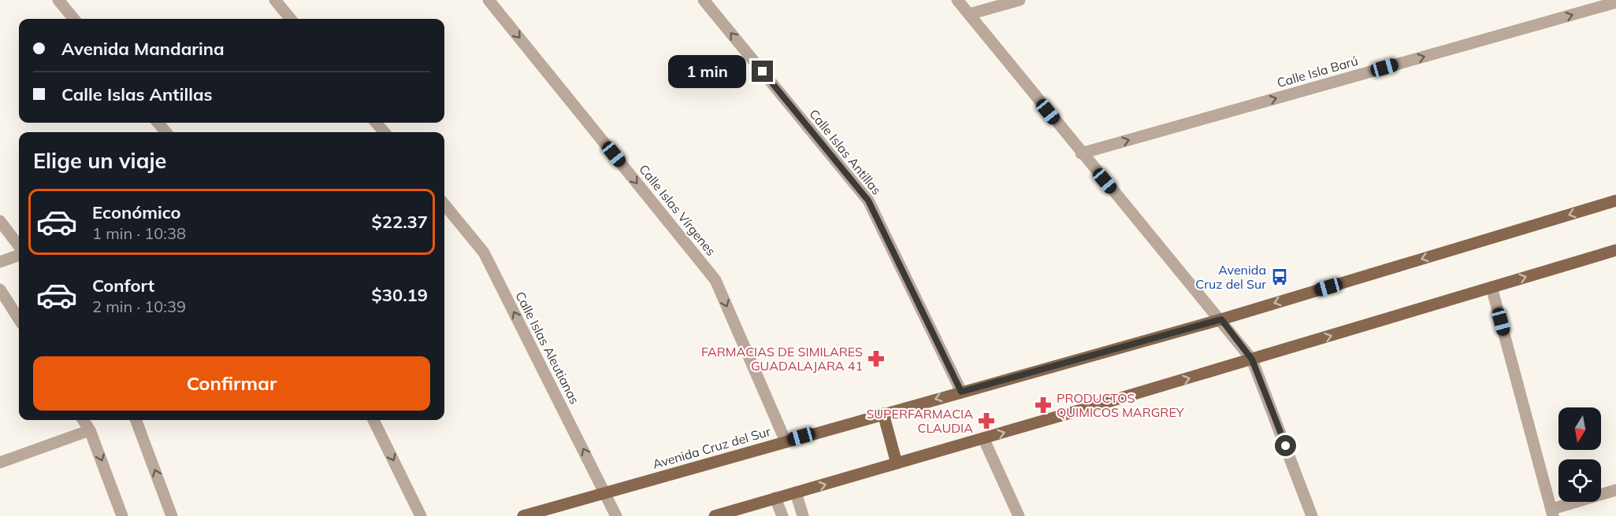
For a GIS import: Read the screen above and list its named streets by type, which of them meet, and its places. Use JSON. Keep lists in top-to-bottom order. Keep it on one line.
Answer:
{"streets":{"main road":["Avenida Cruz del Sur"],"street":["Calle Isla Barú","Calle Islas Antillas","Calle Islas Vírgenes","Calle Islas Aleutianas"]},"crossings":[["Calle Islas Antillas","Avenida Cruz del Sur"],["Calle Islas Vírgenes","Avenida Cruz del Sur"],["Calle Islas Aleutianas","Avenida Cruz del Sur"]],"one_way":["Calle Isla Barú","Calle Islas Antillas","Calle Islas Vírgenes","Calle Islas Aleutianas"],"places":{"bus stop":["Avenida Cruz del Sur"],"pharmacy":["FARMACIAS DE SIMILARES GUADALAJARA 41","PRODUCTOS QUIMICOS MARGREY","SUPERFARMACIA CLAUDIA"]},"north":"bottom","page":{"banner":["Avenida Mandarina","Calle Islas Antillas"],"bubble":"1 min","heading":"Elige un viaje","list":[{"name":"Económico","note":"1 min · 10:38","value":"$22.37"},{"name":"Confort","note":"2 min · 10:39","value":"$30.19"}],"buttons":"Confirmar"}}
